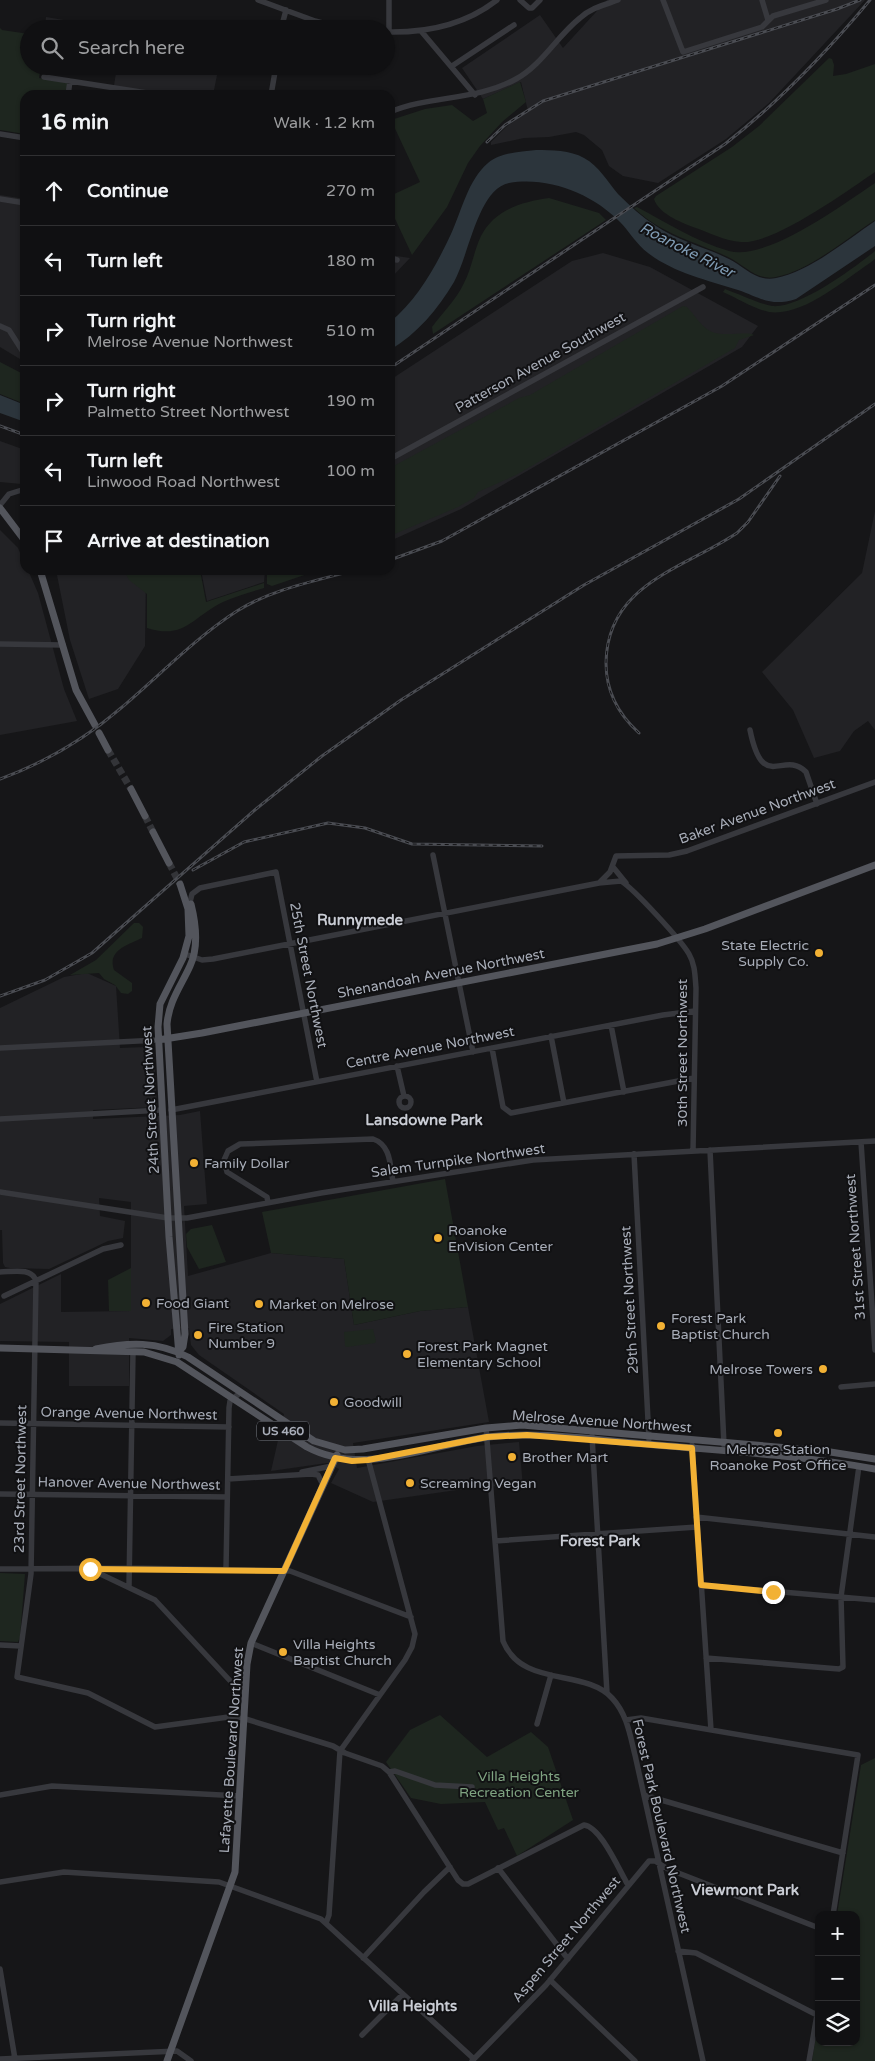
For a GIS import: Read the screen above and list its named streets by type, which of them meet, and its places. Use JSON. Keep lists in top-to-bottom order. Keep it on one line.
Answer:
{"streets":{"main road":["Shenandoah Avenue Northwest","24th Street Northwest","Melrose Avenue Northwest","US 460","Lafayette Boulevard Northwest"],"street":["Patterson Avenue Southwest","Baker Avenue Northwest","25th Street Northwest","Centre Avenue Northwest","30th Street Northwest","Salem Turnpike Northwest","31st Street Northwest","29th Street Northwest","Orange Avenue Northwest","23rd Street Northwest","Hanover Avenue Northwest","Forest Park Boulevard Northwest","Aspen Street Northwest"]},"crossings":[["Baker Avenue Northwest","30th Street Northwest"],["Shenandoah Avenue Northwest","25th Street Northwest"],["Shenandoah Avenue Northwest","30th Street Northwest"],["Shenandoah Avenue Northwest","24th Street Northwest"],["25th Street Northwest","Centre Avenue Northwest"],["25th Street Northwest","30th Street Northwest"],["25th Street Northwest","24th Street Northwest"],["Centre Avenue Northwest","30th Street Northwest"],["Centre Avenue Northwest","24th Street Northwest"],["30th Street Northwest","24th Street Northwest"],["30th Street Northwest","Salem Turnpike Northwest"],["24th Street Northwest","Salem Turnpike Northwest"],["24th Street Northwest","Melrose Avenue Northwest"],["Salem Turnpike Northwest","31st Street Northwest"],["Salem Turnpike Northwest","29th Street Northwest"],["29th Street Northwest","Melrose Avenue Northwest"],["Orange Avenue Northwest","23rd Street Northwest"],["Melrose Avenue Northwest","23rd Street Northwest"],["Melrose Avenue Northwest","Lafayette Boulevard Northwest"],["23rd Street Northwest","Hanover Avenue Northwest"],["23rd Street Northwest","Lafayette Boulevard Northwest"],["Hanover Avenue Northwest","Lafayette Boulevard Northwest"],["Forest Park Boulevard Northwest","Aspen Street Northwest"]],"districts":["Runnymede","Lansdowne Park","Forest Park","Viewmont Park","Villa Heights"],"water":["Roanoke River"],"parks":["Villa Heights Recreation Center"],"places":["State Electric Supply Co.","Family Dollar","Roanoke EnVision Center","Food Giant","Market on Melrose","Forest Park Baptist Church","Fire Station Number 9","Forest Park Magnet Elementary School","Melrose Towers","Goodwill","Melrose Station Roanoke Post Office","Brother Mart","Screaming Vegan","Villa Heights Baptist Church"],"page":{"search":"Search here","heading":["16 min","Walk · 1.2 km"],"list":[["Continue","270 m"],["Turn left","180 m"],["Turn right","Melrose Avenue Northwest","510 m"],["Turn right","Palmetto Street Northwest","190 m"],["Turn left","Linwood Road Northwest","100 m"],"Arrive at destination"],"map_buttons":["+","−"]}}
